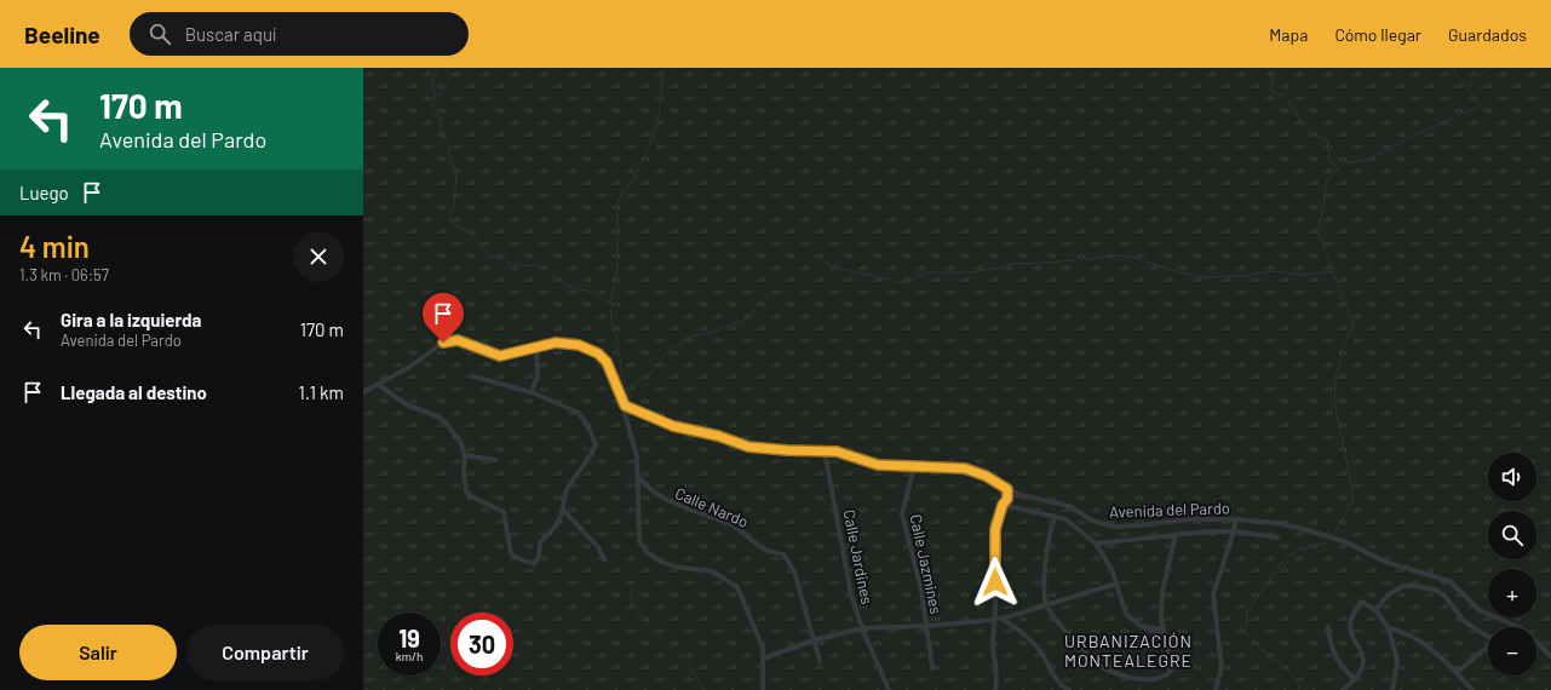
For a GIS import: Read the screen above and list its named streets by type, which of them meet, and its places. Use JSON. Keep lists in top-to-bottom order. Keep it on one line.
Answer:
{"streets":{"street":["Calle Nardo","Avenida del Pardo","Calle Jardines","Calle Jazmines"]},"crossings":[["Avenida del Pardo","Calle Jardines"],["Avenida del Pardo","Calle Jazmines"]],"districts":["URBANIZACIÓN MONTEALEGRE"],"page":{"header":"Beeline","search":"Buscar aquí","nav":["Mapa","Cómo llegar","Guardados"],"turn":["170 m","Avenida del Pardo"],"then":"Luego","heading":["4 min","1.3 km · 06:57"],"list":[{"name":"Gira a la izquierda","note":"Avenida del Pardo","value":"170 m"},{"name":"Llegada al destino","value":"1.1 km"}],"map_buttons":["+","−"],"speed":"19 km/h","limit":"30","buttons":["Salir","Compartir"]}}
